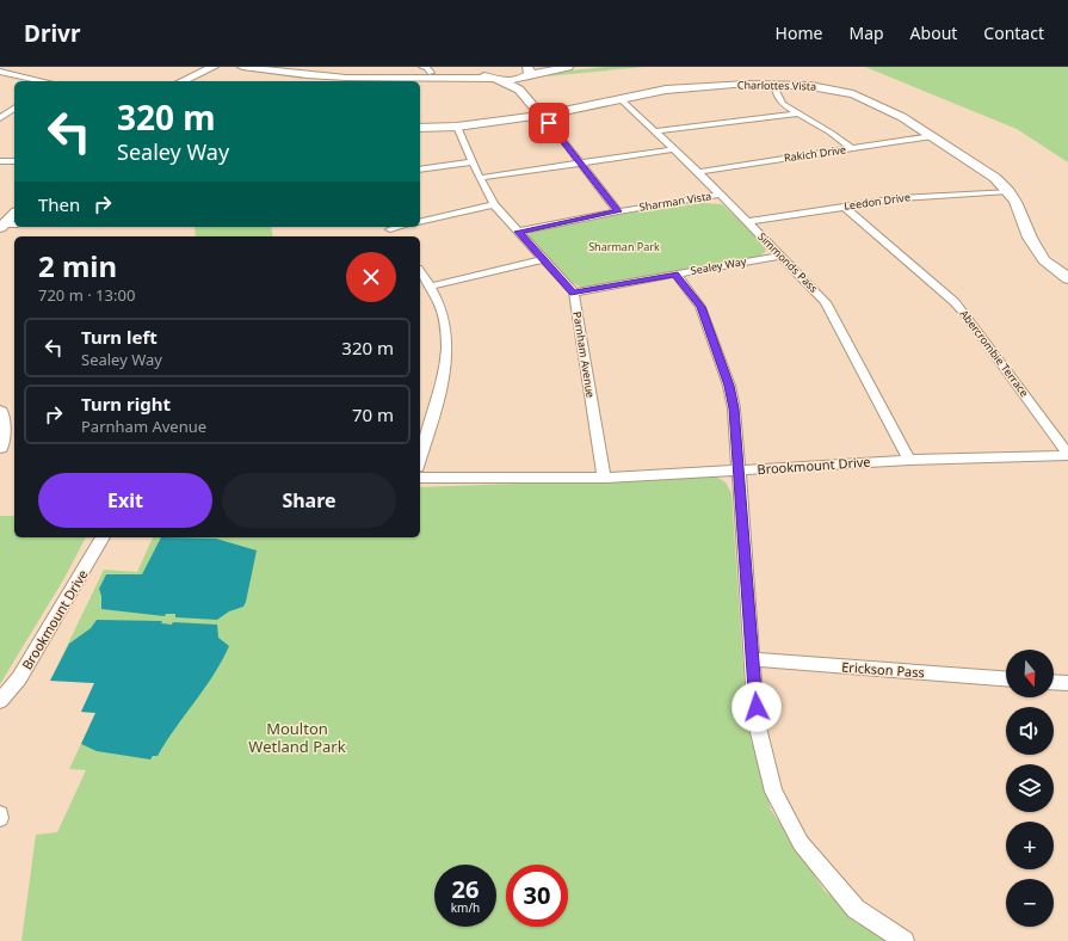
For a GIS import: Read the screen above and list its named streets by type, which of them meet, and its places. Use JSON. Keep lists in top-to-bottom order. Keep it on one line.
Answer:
{"streets":{"street":["Charlottes Vista","Rakich Drive","Sharman Vista","Leedon Drive","Simmonds Pass","Sealey Way","Abercrombie Terrace","Parnham Avenue","Brookmount Drive","Erickson Pass"]},"crossings":[["Charlottes Vista","Rakich Drive"],["Charlottes Vista","Leedon Drive"],["Charlottes Vista","Simmonds Pass"],["Rakich Drive","Simmonds Pass"],["Sharman Vista","Simmonds Pass"],["Sharman Vista","Parnham Avenue"],["Leedon Drive","Simmonds Pass"],["Leedon Drive","Abercrombie Terrace"],["Simmonds Pass","Sealey Way"],["Simmonds Pass","Brookmount Drive"],["Sealey Way","Parnham Avenue"],["Abercrombie Terrace","Brookmount Drive"],["Parnham Avenue","Brookmount Drive"]],"parks":["Sharman Park","Moulton Wetland Park"],"north":"bottom","page":{"header":"Drivr","nav":["Home","Map","About","Contact"],"turn":["320 m","Sealey Way"],"then":"Then","heading":["2 min","720 m · 13:00"],"list":[{"name":"Turn left","note":"Sealey Way","value":"320 m"},{"name":"Turn right","note":"Parnham Avenue","value":"70 m"}],"buttons":["Exit","Share"],"map_buttons":["+","−"],"speed":"26 km/h","limit":"30"}}
